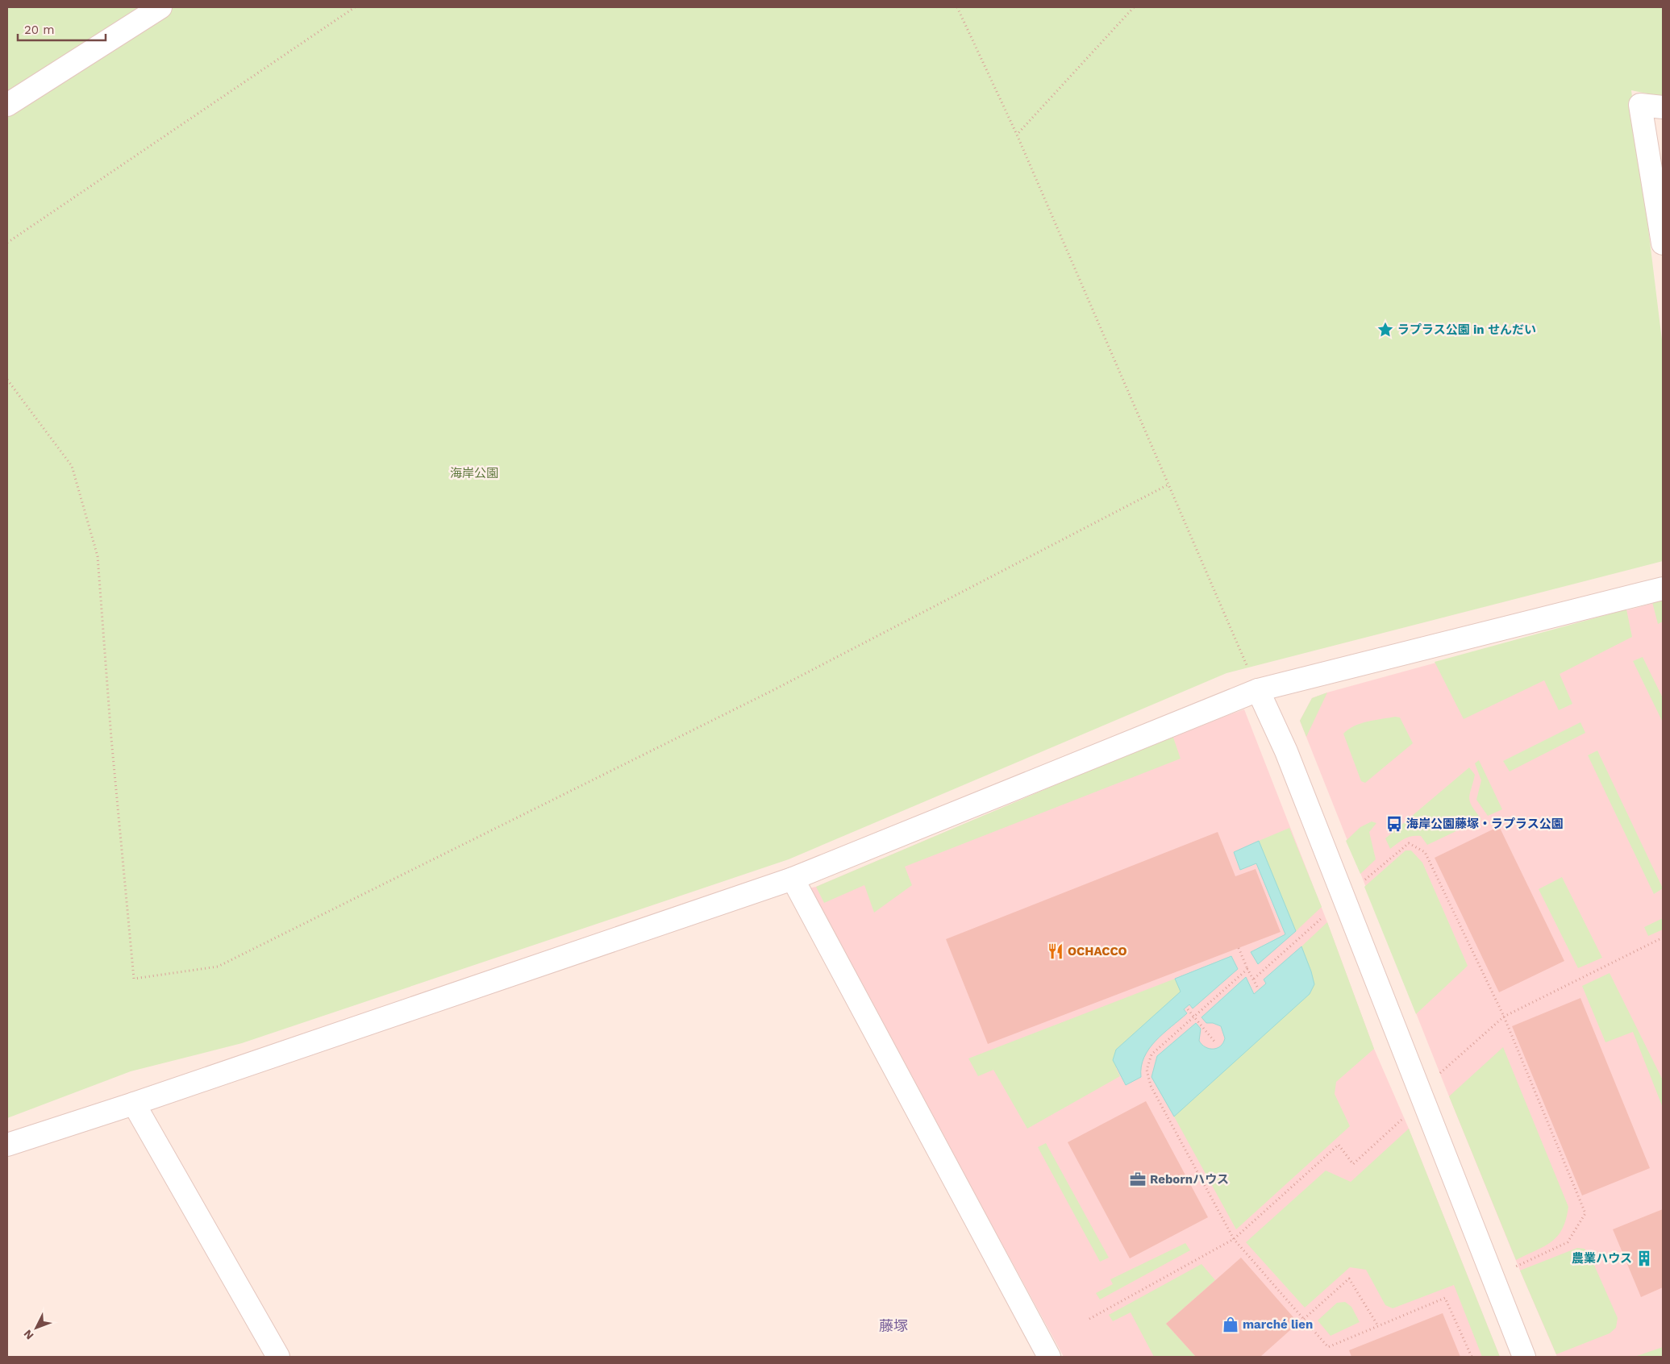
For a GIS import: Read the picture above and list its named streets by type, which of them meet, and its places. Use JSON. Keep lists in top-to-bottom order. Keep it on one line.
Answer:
{"districts":["藤塚"],"parks":["海岸公園"],"places":{"place":["ラプラス公園 in せんだい"],"bus stop":["海岸公園藤塚・ラプラス公園"],"restaurant":["OCHACCO"],"office":["Rebornハウス"],"building":["農業ハウス"],"shop":["marché lien"]},"scale_bar":"20 m","north":"bottom left"}
